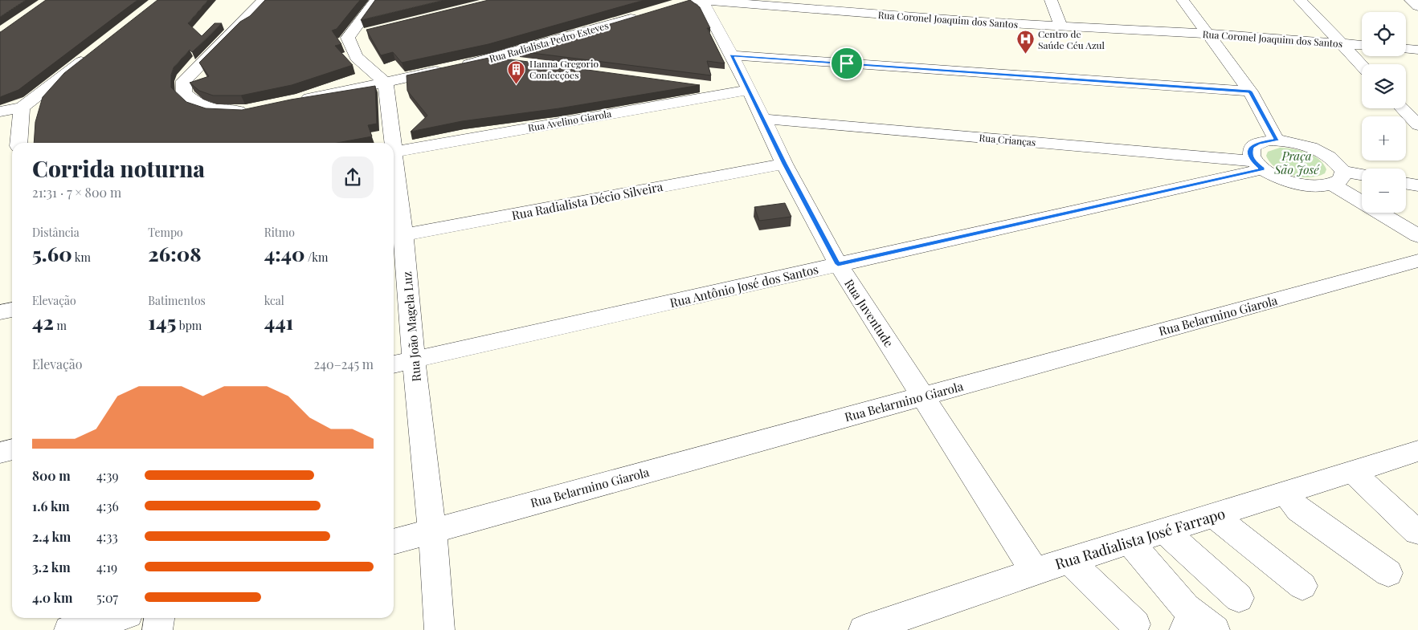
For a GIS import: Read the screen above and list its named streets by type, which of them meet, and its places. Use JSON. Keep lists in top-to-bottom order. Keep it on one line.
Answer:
{"streets":{"street":["Rua Coronel Joaquim dos Santos","Rua Radialista Pedro Esteves","Rua Avelino Giarola","Rua Crianças","Rua Radialista Décio Silveira","Rua Antônio José dos Santos","Rua Juventude","Rua Belarmino Giarola","Rua João Magela Luz","Rua Radialista José Farrapo"]},"crossings":[["Rua Coronel Joaquim dos Santos","Rua Juventude"],["Rua Radialista Pedro Esteves","Rua João Magela Luz"],["Rua Avelino Giarola","Rua Juventude"],["Rua Crianças","Rua Antônio José dos Santos"],["Rua Crianças","Rua Juventude"],["Rua Radialista Décio Silveira","Rua Juventude"],["Rua Radialista Décio Silveira","Rua João Magela Luz"],["Rua Antônio José dos Santos","Rua Juventude"],["Rua Antônio José dos Santos","Rua João Magela Luz"],["Rua Juventude","Rua Belarmino Giarola"],["Rua Juventude","Rua Radialista José Farrapo"],["Rua Belarmino Giarola","Rua João Magela Luz"]],"parks":["Praça São José"],"places":{"hospital":["Centro de Saúde Céu Azul"],"building":["Hanna Gregorio Confecções"]},"page":{"map_buttons":["+","−"],"heading":["Corrida noturna","21:31 · 7 × 800 m"],"stats":[["Distância","5.60 km"],["Tempo","26:08"],["Ritmo","4:40 /km"],["Elevação","42 m"],["Batimentos","145 bpm"],["kcal","441"]],"chart":["Elevação","240–245 m"],"list":[{"name":"800 m","note":"4:39"},{"name":"1.6 km","note":"4:36"},{"name":"2.4 km","note":"4:33"},{"name":"3.2 km","note":"4:19"},{"name":"4.0 km","note":"5:07"}]}}
